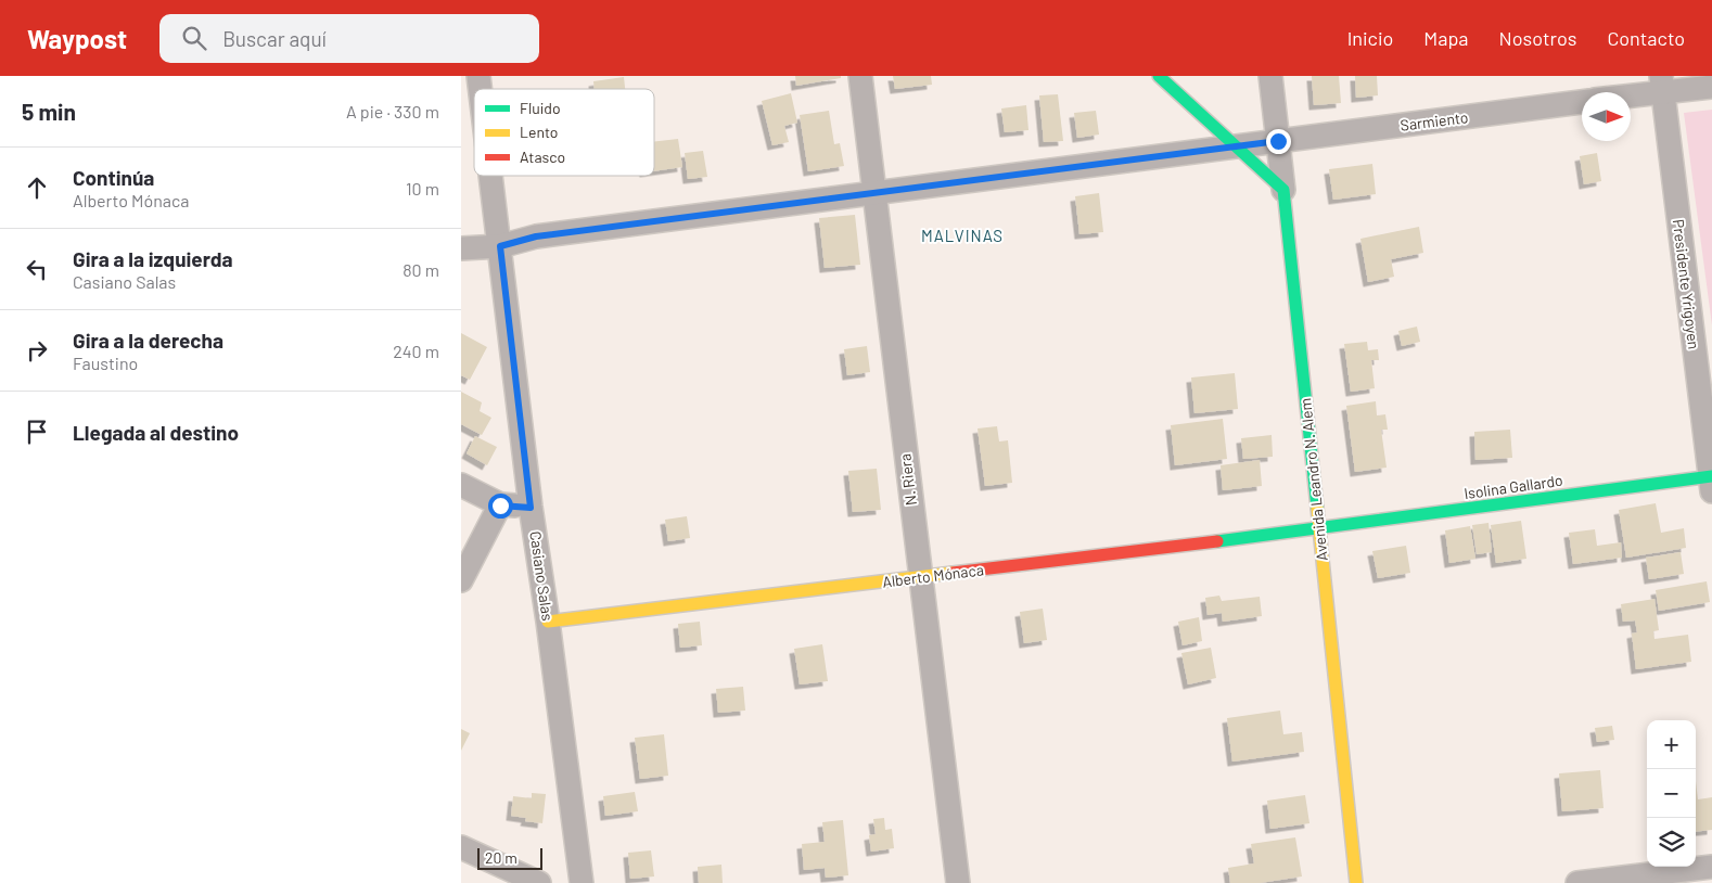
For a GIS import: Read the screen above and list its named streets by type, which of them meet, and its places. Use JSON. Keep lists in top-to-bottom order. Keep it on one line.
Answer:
{"streets":{"street":["Sarmiento","Presidente Yrigoyen","N. Riera","Avenida Leandro N. Alem","Isolina Gallardo","Casiano Salas","Alberto Mónaca"]},"crossings":[["Sarmiento","N. Riera"],["Sarmiento","Avenida Leandro N. Alem"],["Sarmiento","Casiano Salas"],["Presidente Yrigoyen","Isolina Gallardo"],["N. Riera","Alberto Mónaca"],["Avenida Leandro N. Alem","Isolina Gallardo"],["Avenida Leandro N. Alem","Alberto Mónaca"],["Isolina Gallardo","Alberto Mónaca"],["Casiano Salas","Alberto Mónaca"]],"districts":["MALVINAS"],"legend":["Fluido","Lento","Atasco"],"scale_bar":"20 m","north":"right","page":{"header":"Waypost","search":"Buscar aquí","nav":["Inicio","Mapa","Nosotros","Contacto"],"heading":["5 min","A pie · 330 m"],"list":[["Continúa","Alberto Mónaca","10 m"],["Gira a la izquierda","Casiano Salas","80 m"],["Gira a la derecha","Faustino","240 m"],"Llegada al destino"],"map_buttons":["+","−"],"scale":"20 m"}}
